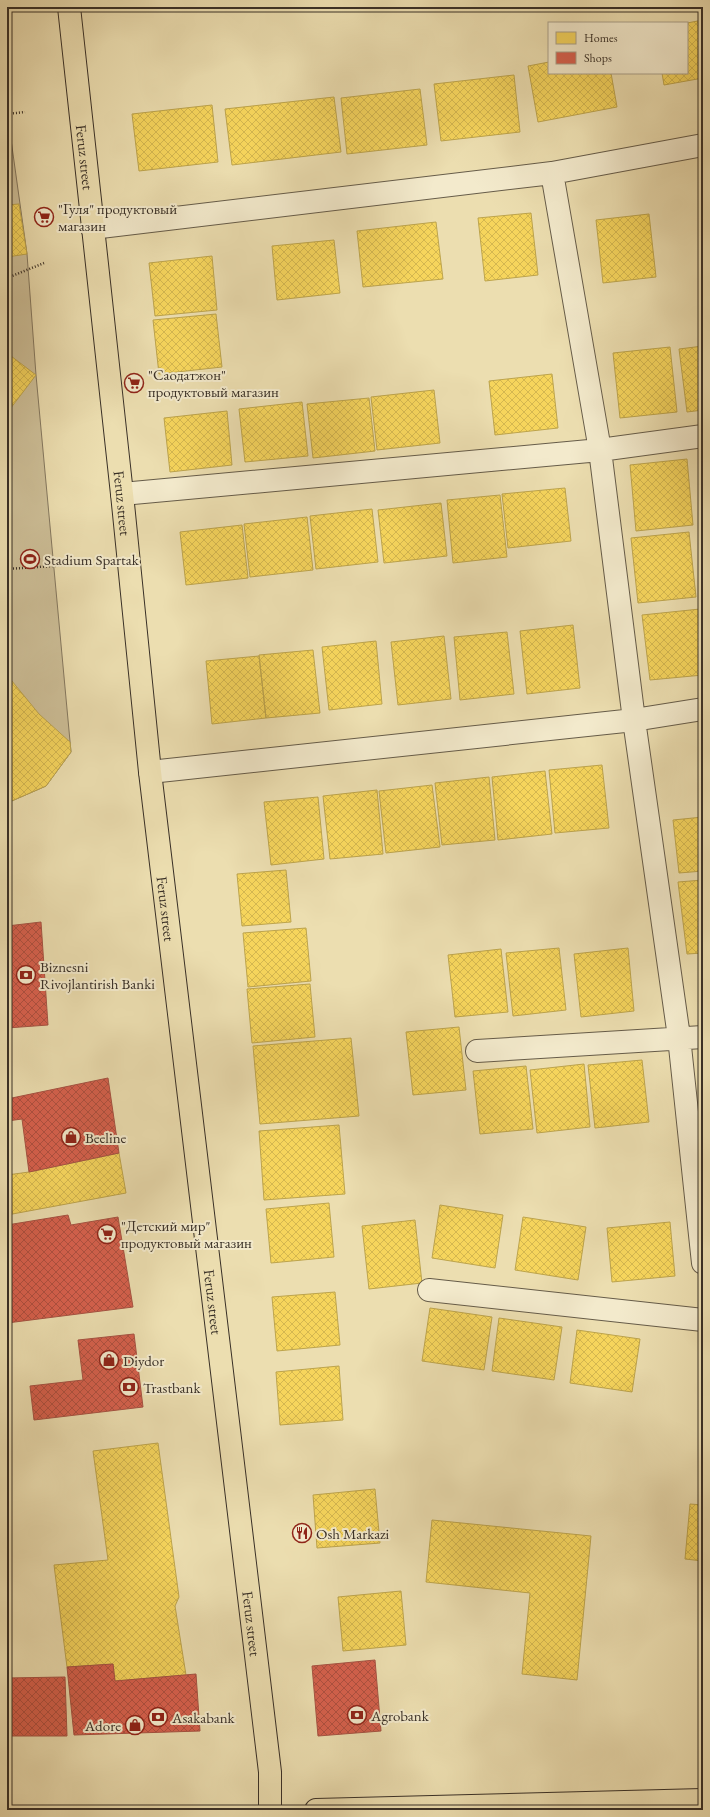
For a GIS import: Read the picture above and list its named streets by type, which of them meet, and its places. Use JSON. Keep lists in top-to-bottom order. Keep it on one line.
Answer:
{"streets":{"main road":["Feruz street"]},"places":{"supermarket":["\"Гуля\" продуктовый магазин","\"Саодатжон\" продуктовый магазин","\"Детский мир\" продуктовый магазин"],"sports":["Stadium Spartak"],"bank":["Biznesni Rivojlantirish Banki","Trastbank","Agrobank","Asakabank"],"shop":["Beeline","Diydor","Adore"],"restaurant":["Osh Markazi"]},"legend":["Homes","Shops"]}
